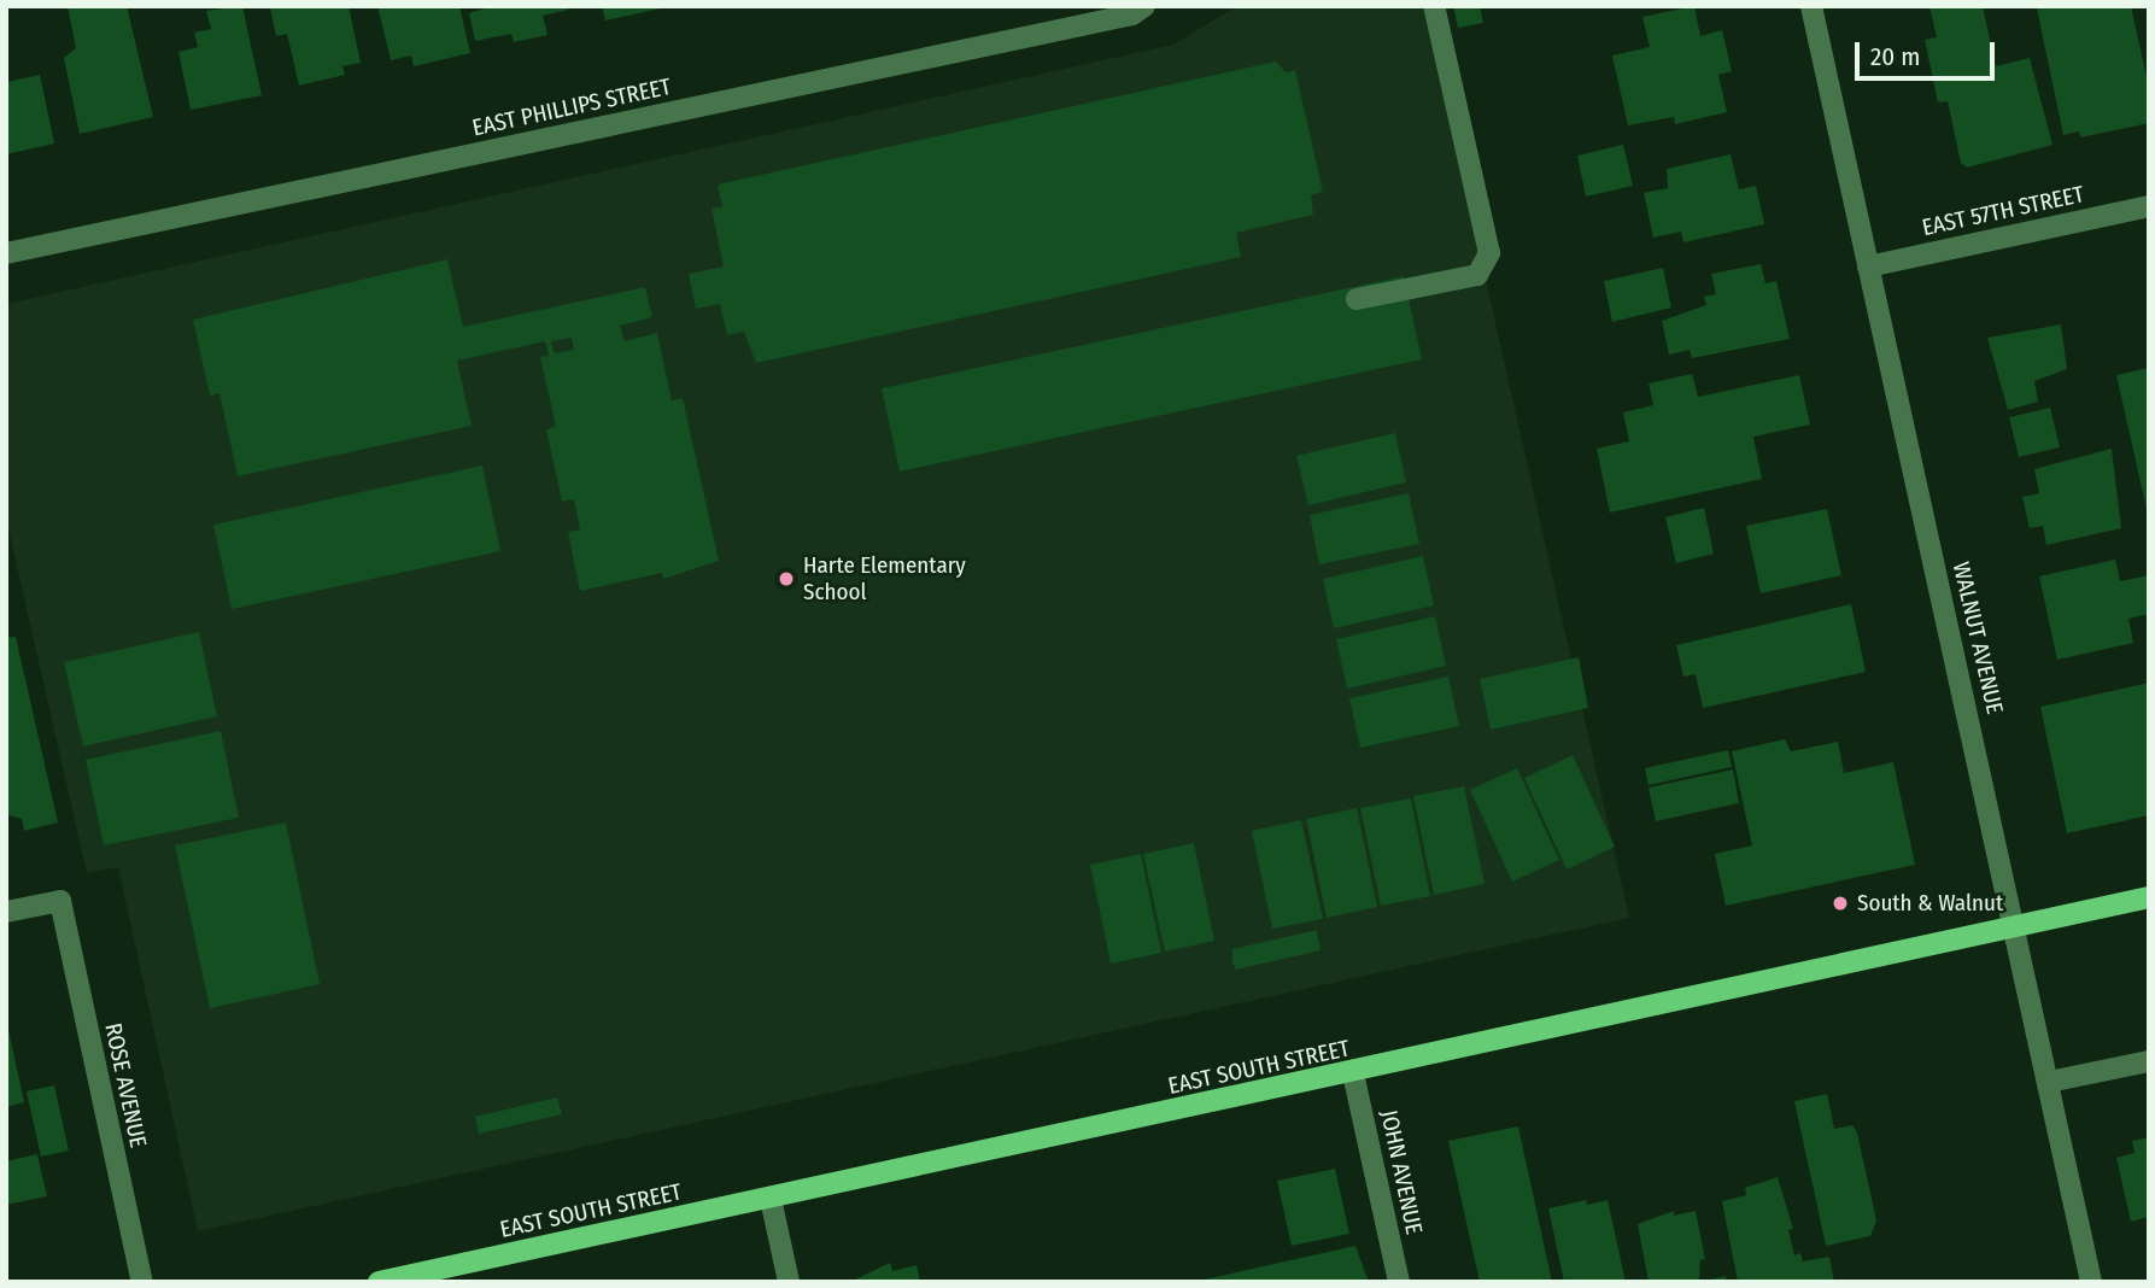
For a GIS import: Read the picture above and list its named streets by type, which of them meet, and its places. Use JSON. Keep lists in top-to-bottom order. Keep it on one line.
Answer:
{"streets":{"main road":["EAST SOUTH STREET"],"street":["EAST PHILLIPS STREET","EAST 57TH STREET","WALNUT AVENUE","ROSE AVENUE","JOHN AVENUE"]},"crossings":[["EAST 57TH STREET","WALNUT AVENUE"],["WALNUT AVENUE","EAST SOUTH STREET"],["EAST SOUTH STREET","JOHN AVENUE"]],"places":["Harte Elementary School","South & Walnut"],"scale_bar":"20 m"}
